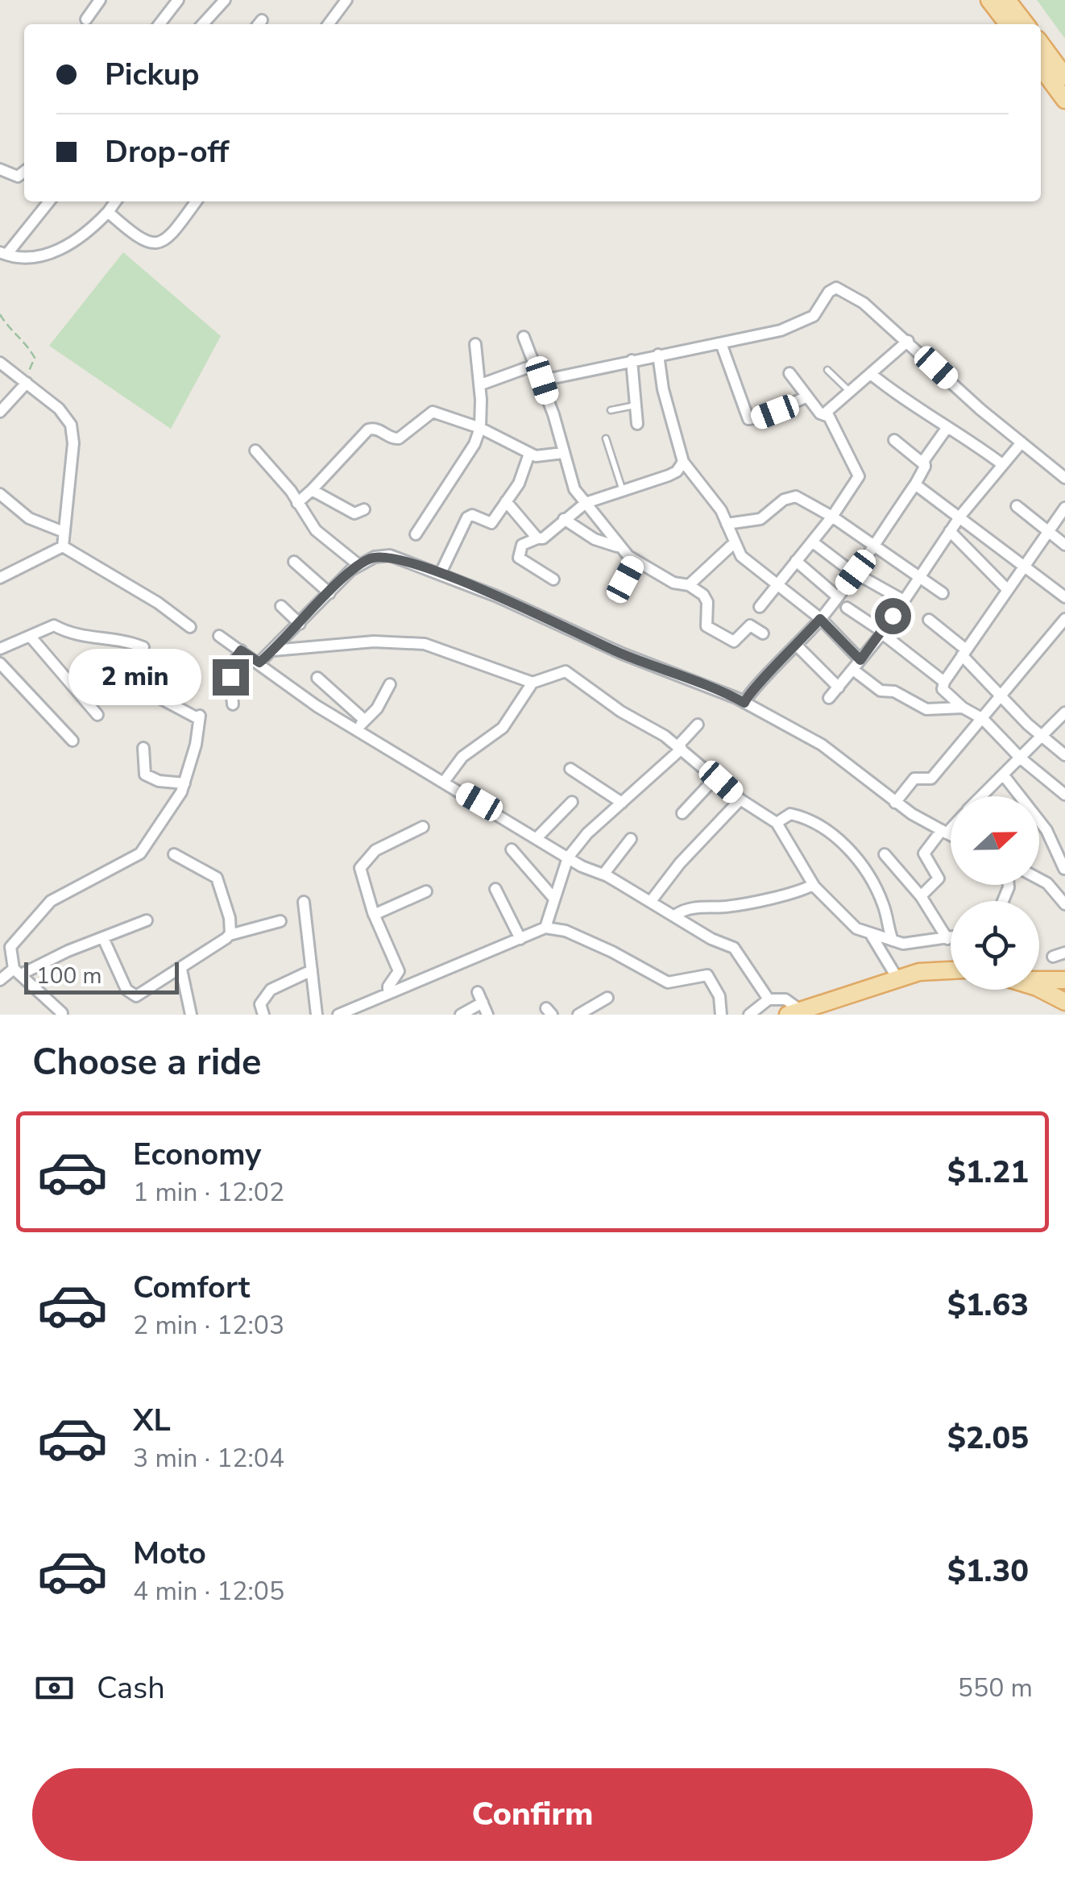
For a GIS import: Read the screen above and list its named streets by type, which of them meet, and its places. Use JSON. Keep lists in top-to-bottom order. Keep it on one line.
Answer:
{"scale_bar":"100 m","north":"right","page":{"banner":["Pickup","Drop-off"],"bubble":"2 min","scale":"100 m","heading":"Choose a ride","list":[{"name":"Economy","note":"1 min · 12:02","value":"$1.21"},{"name":"Comfort","note":"2 min · 12:03","value":"$1.63"},{"name":"XL","note":"3 min · 12:04","value":"$2.05"},{"name":"Moto","note":"4 min · 12:05","value":"$1.30"}],"pay":["Cash","550 m"],"buttons":"Confirm"}}
